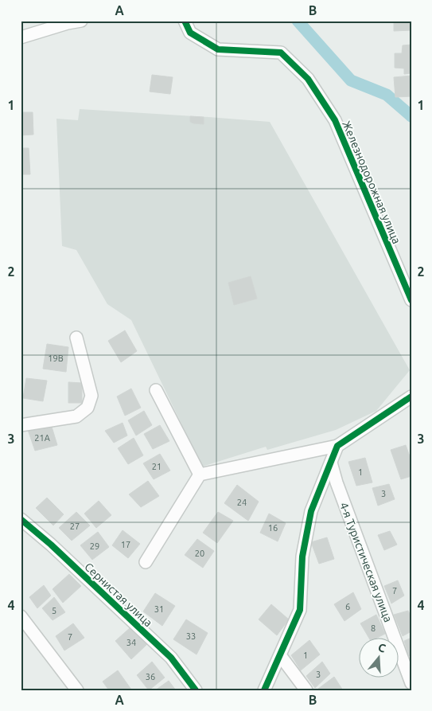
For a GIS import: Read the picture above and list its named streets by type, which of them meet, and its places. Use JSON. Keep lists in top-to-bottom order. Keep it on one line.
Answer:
{"streets":{"street":["Железнодорожная улица","4-я Туристическая улица","Сернистая улица"]},"house_numbers":["19В","21А","21","1","3","24","27","16","17","29","20","7","6","31","5","8","33","7","34","1","3","36"],"north":"top","grid":{"columns":["A","B"],"rows":["1","2","3","4"]}}
